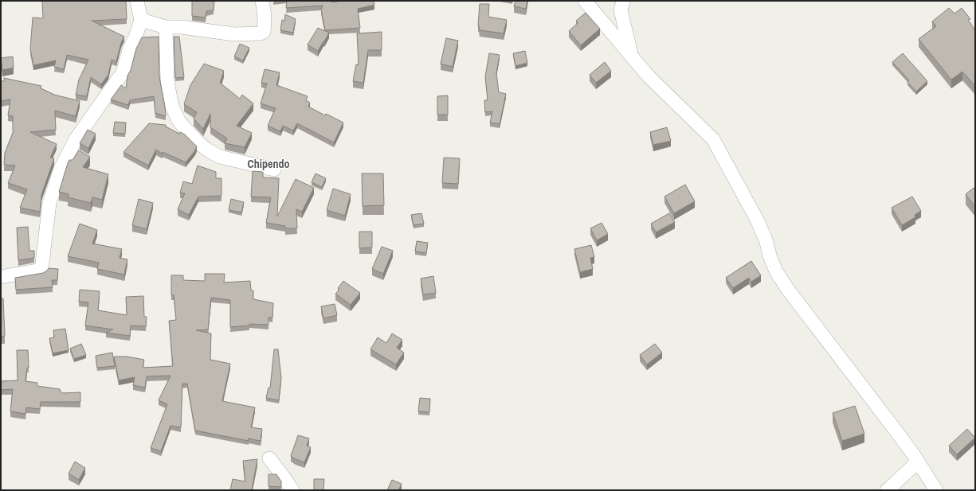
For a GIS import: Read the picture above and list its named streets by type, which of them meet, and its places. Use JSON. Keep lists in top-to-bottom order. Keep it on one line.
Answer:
{"districts":["Chipendo"]}
